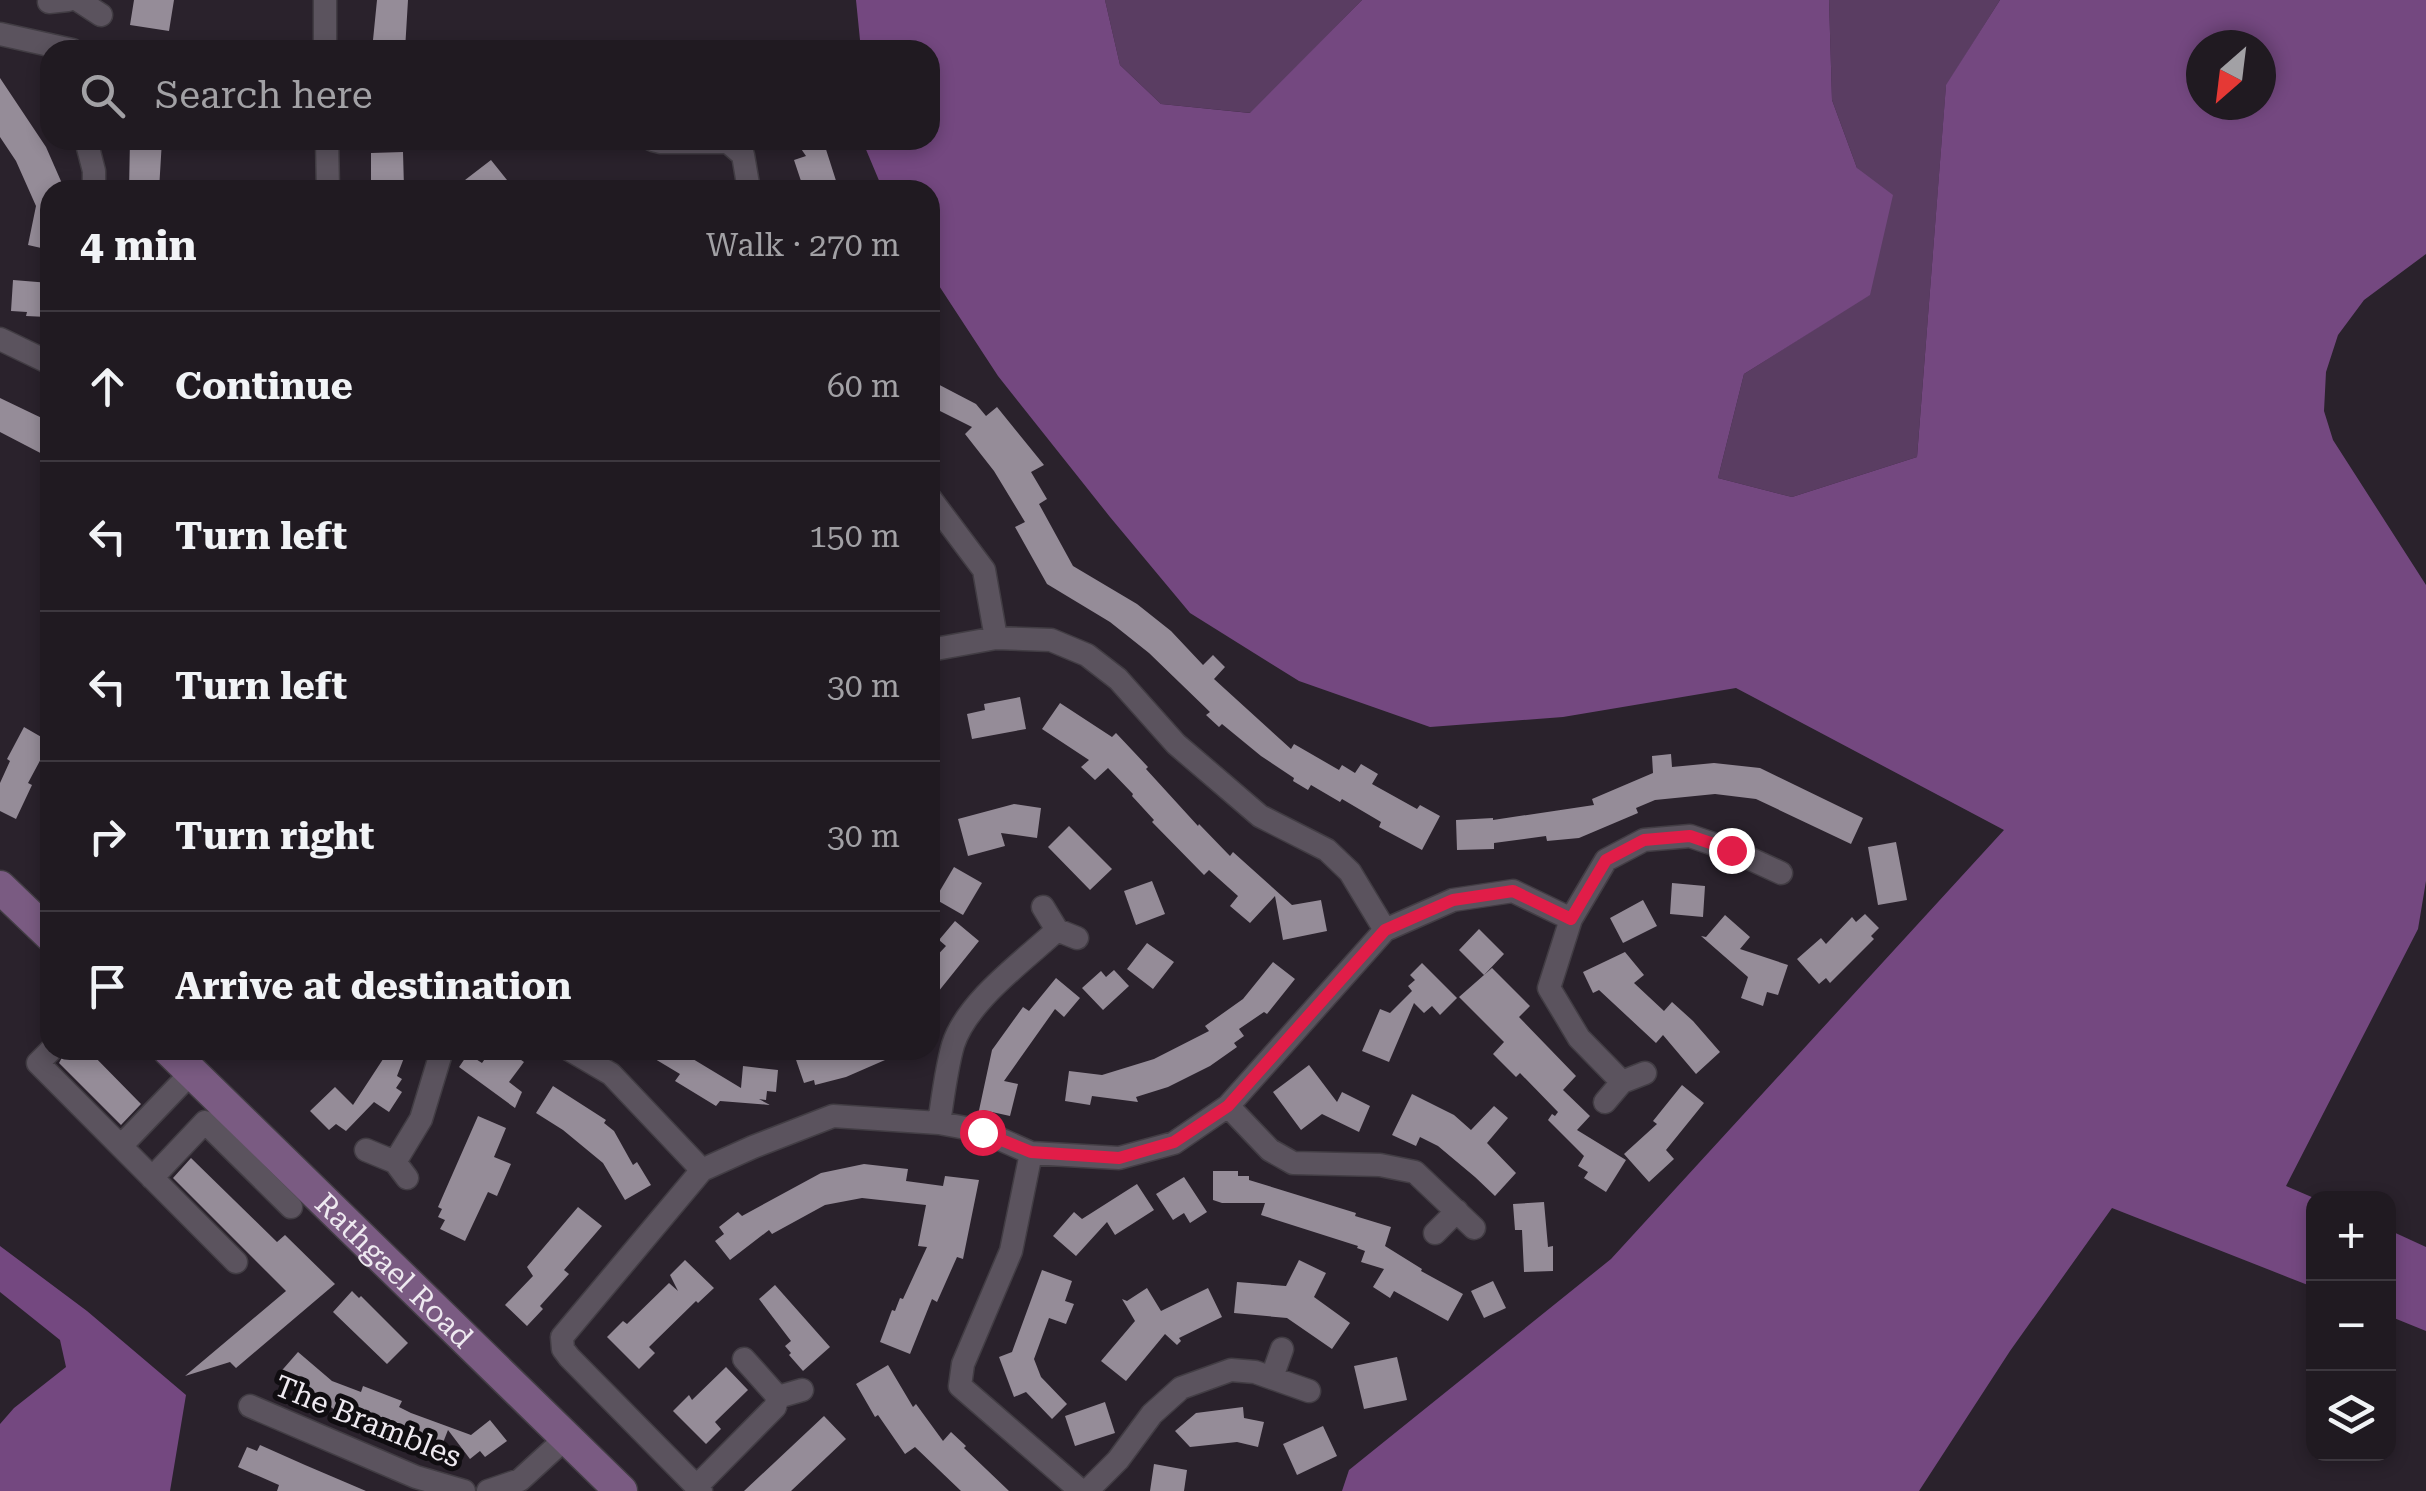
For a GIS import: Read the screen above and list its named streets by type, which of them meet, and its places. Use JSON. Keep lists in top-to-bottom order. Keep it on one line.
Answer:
{"streets":{"street":["Rathgael Road","The Brambles"]},"crossings":[["Rathgael Road","The Brambles"]],"north":"bottom left","page":{"search":"Search here","heading":["4 min","Walk · 270 m"],"list":[["Continue","60 m"],["Turn left","150 m"],["Turn left","30 m"],["Turn right","30 m"],"Arrive at destination"],"map_buttons":["+","−"]}}
